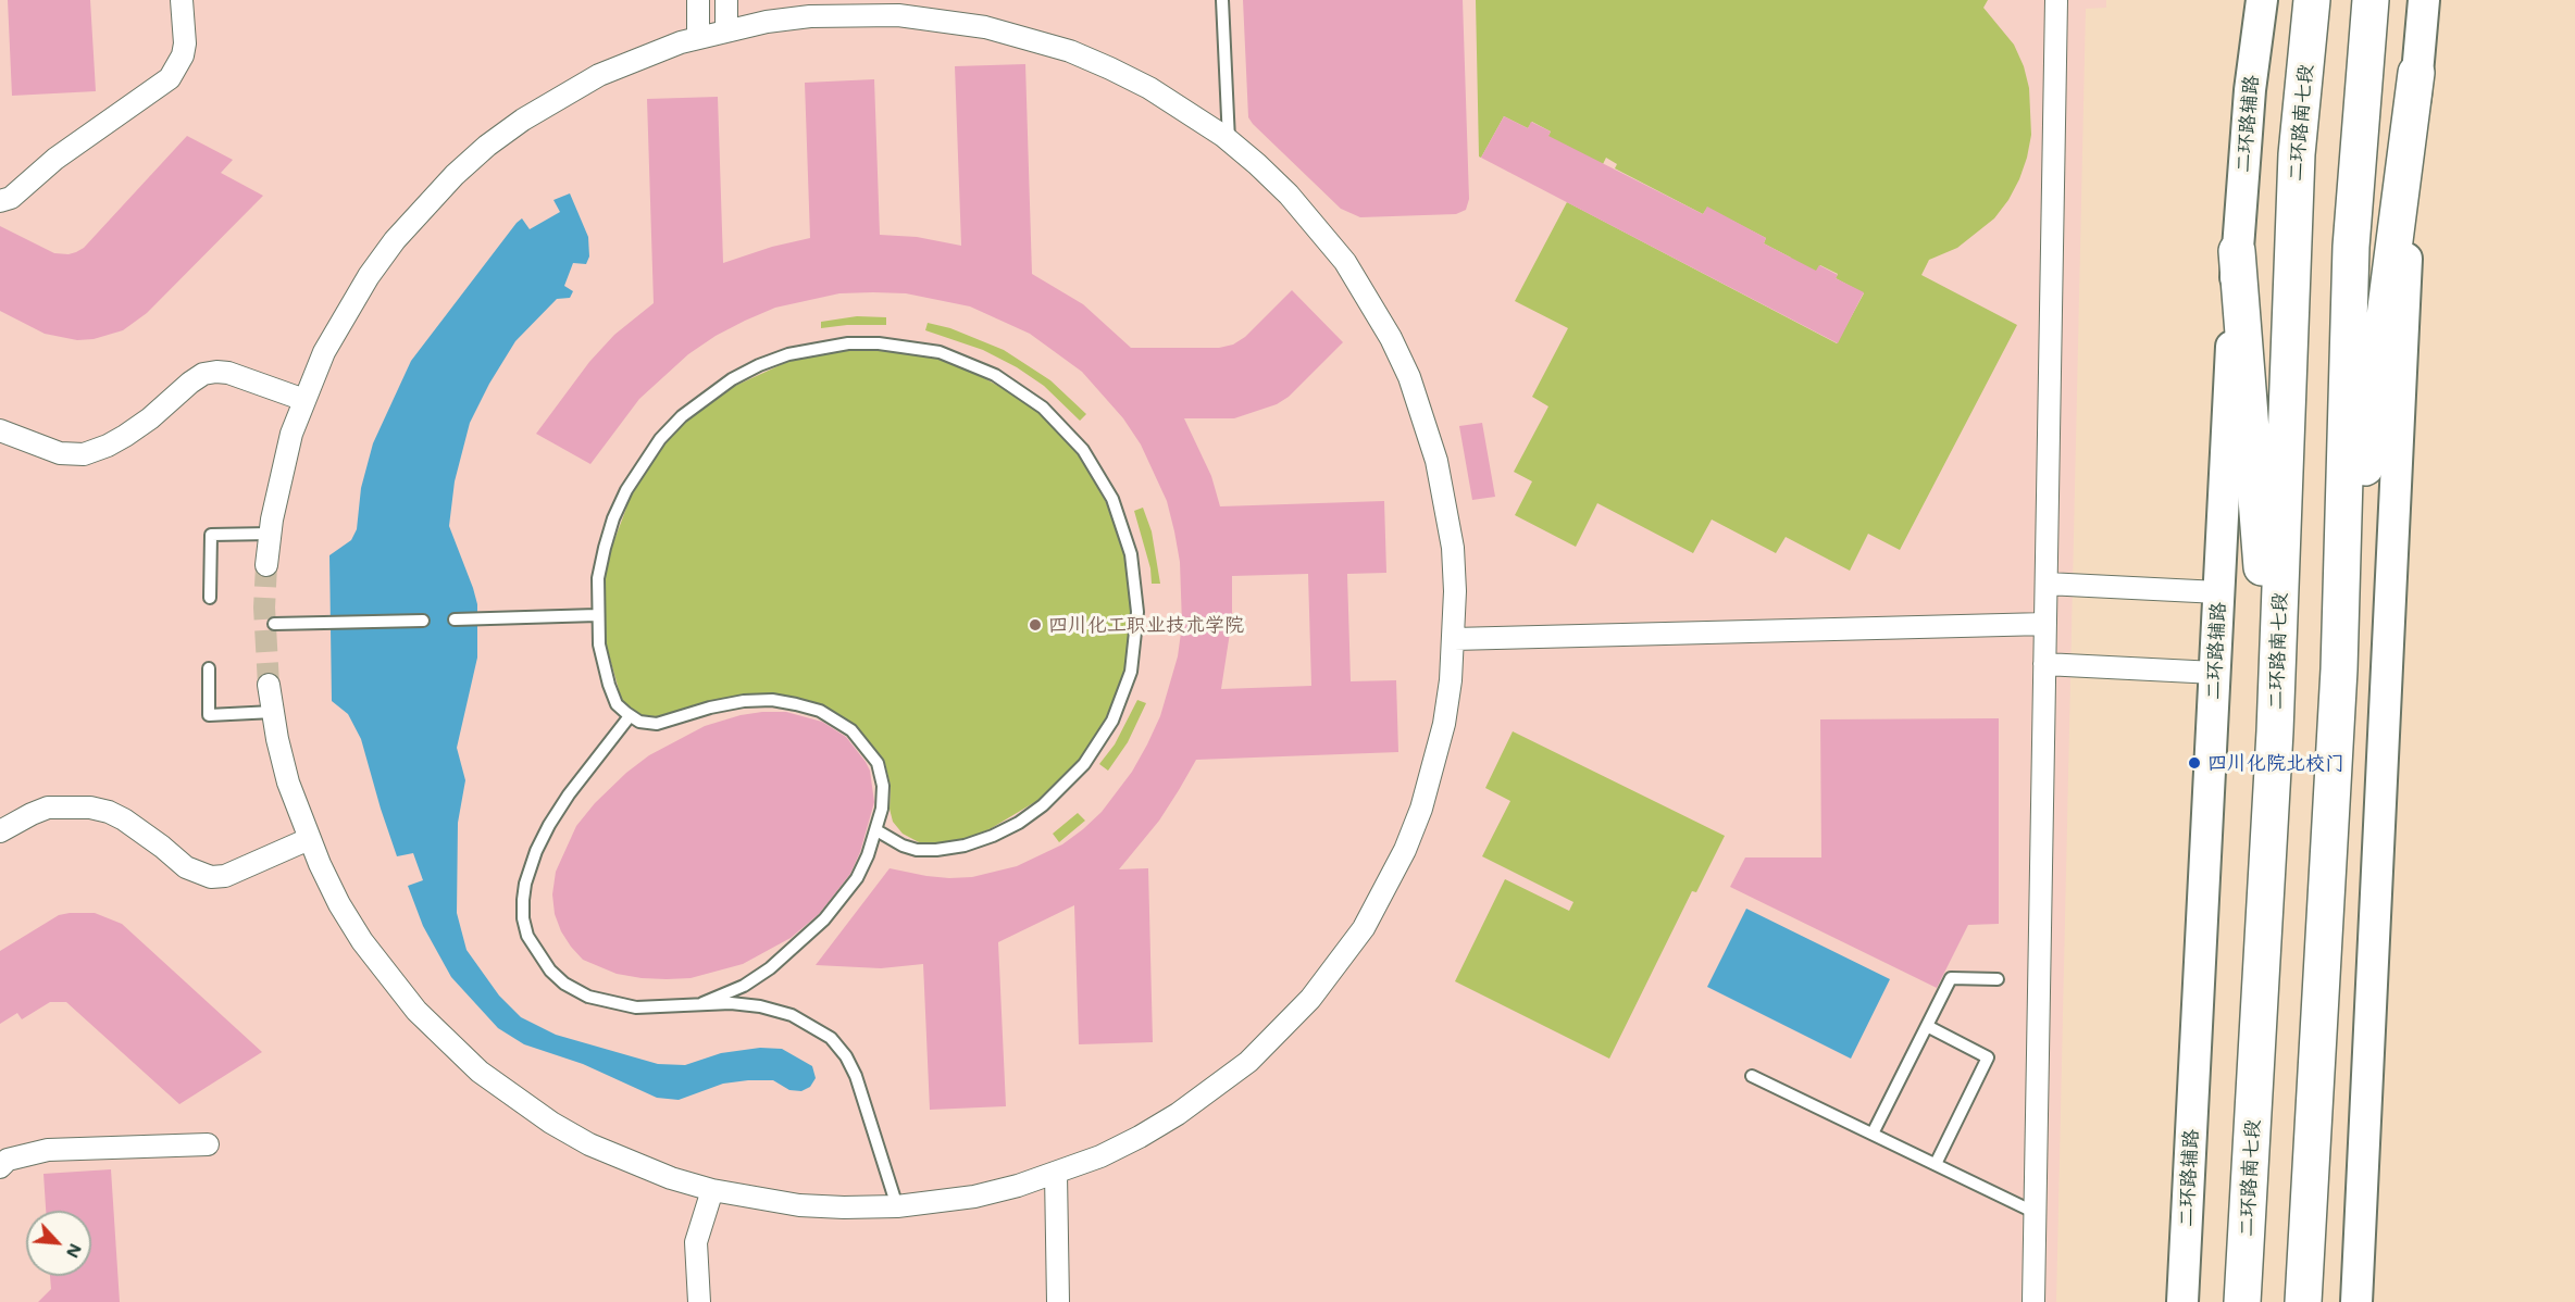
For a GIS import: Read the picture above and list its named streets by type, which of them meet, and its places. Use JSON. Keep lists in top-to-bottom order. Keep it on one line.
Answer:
{"streets":{"highway":["二环路南七段"],"main road":["二环路辅路"]},"places":["四川化工职业技术学院","四川化院北校门"],"north":"bottom right"}
